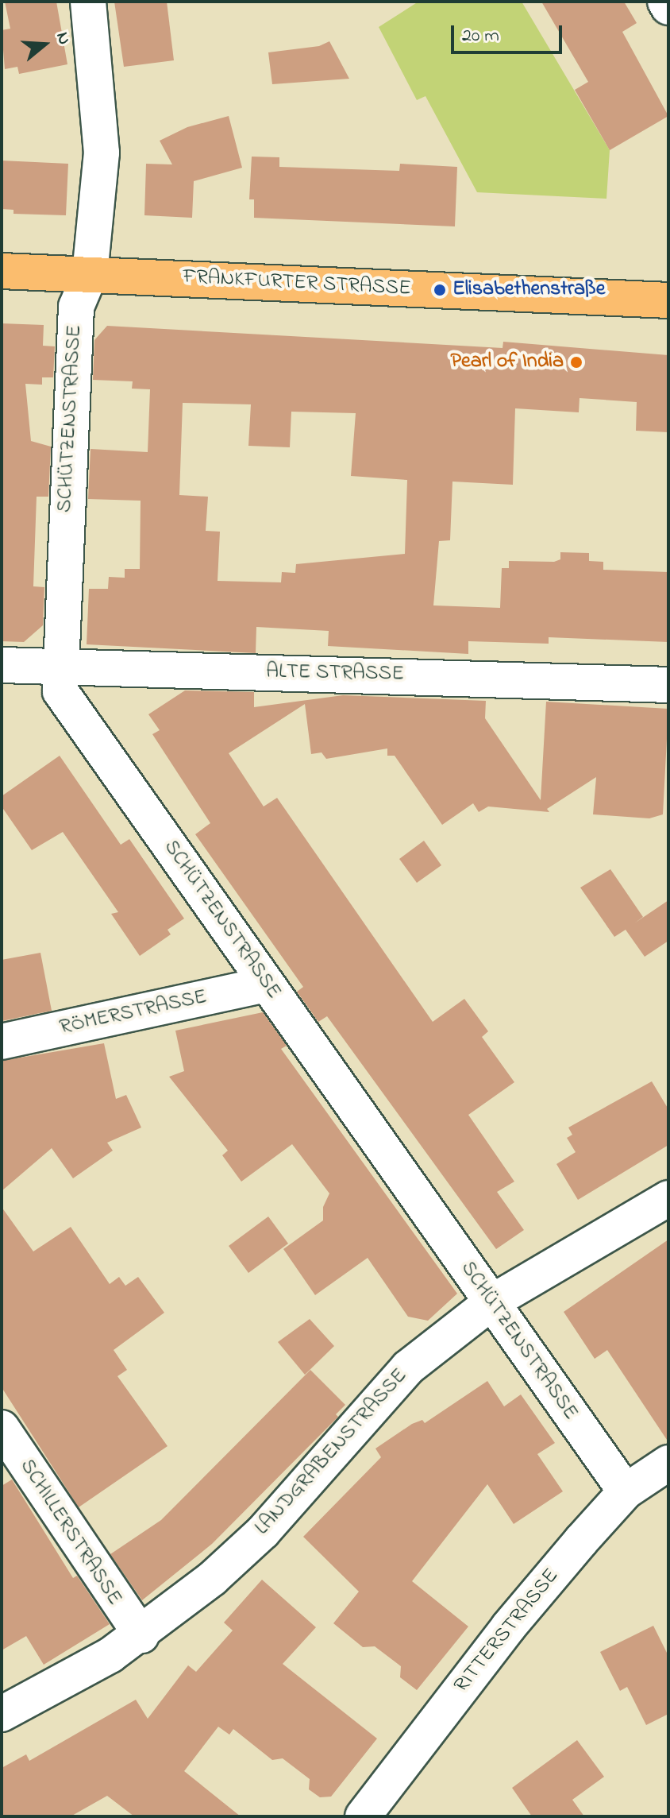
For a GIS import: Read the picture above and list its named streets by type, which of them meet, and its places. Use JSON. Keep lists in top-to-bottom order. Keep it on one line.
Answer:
{"streets":{"main road":["FRANKFURTER STRASSE"],"street":["SCHÜTZENSTRASSE","ALTE STRASSE","RÖMERSTRASSE","LANDGRABENSTRASSE","SCHILLERSTRASSE","RITTERSTRASSE"]},"crossings":[["FRANKFURTER STRASSE","SCHÜTZENSTRASSE"],["SCHÜTZENSTRASSE","ALTE STRASSE"],["SCHÜTZENSTRASSE","RÖMERSTRASSE"],["SCHÜTZENSTRASSE","LANDGRABENSTRASSE"],["SCHÜTZENSTRASSE","RITTERSTRASSE"],["LANDGRABENSTRASSE","SCHILLERSTRASSE"]],"places":["Elisabethenstraße","Pearl of India"],"scale_bar":"20 m","north":"right"}
